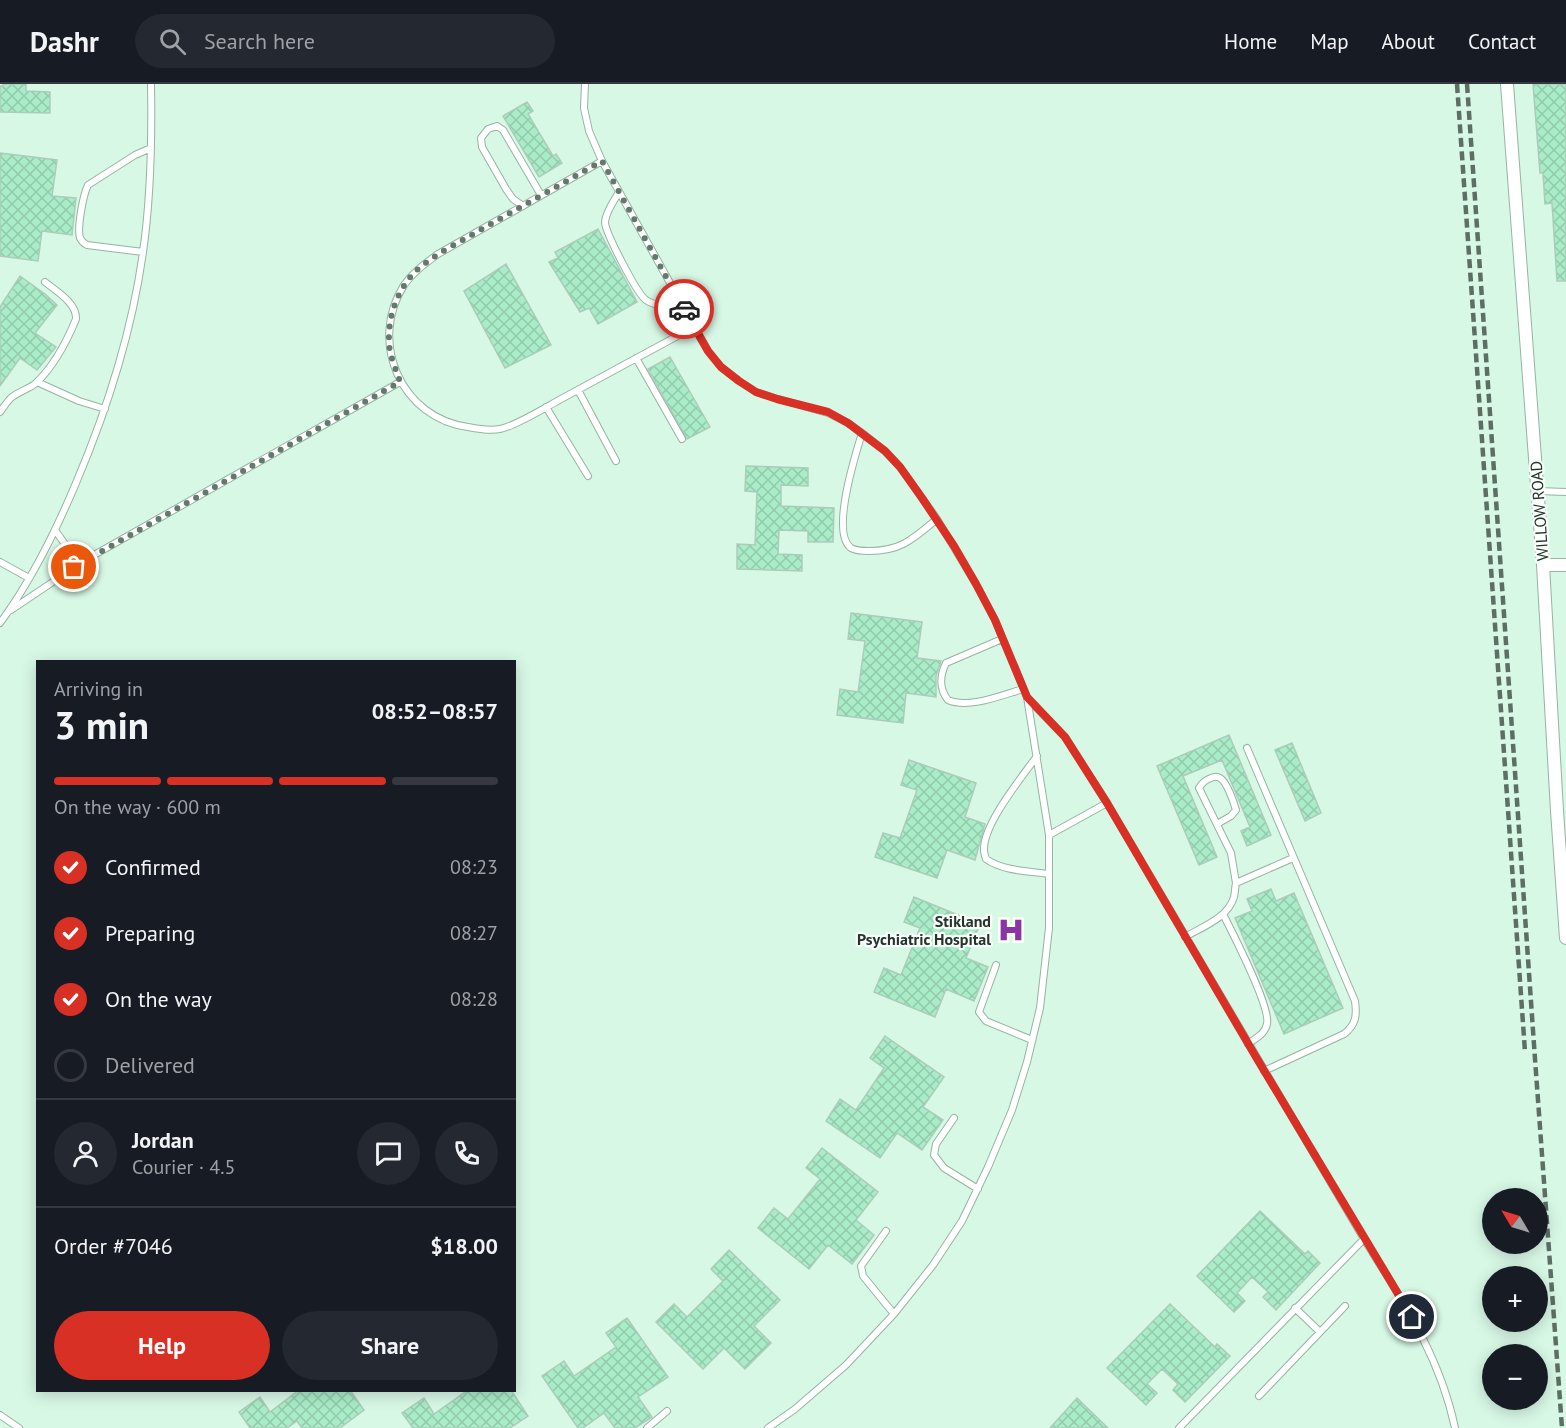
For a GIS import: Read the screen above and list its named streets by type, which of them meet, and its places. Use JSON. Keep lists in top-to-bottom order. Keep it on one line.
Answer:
{"streets":{"street":["WILLOW ROAD"]},"places":{"hospital":["Stikland Psychiatric Hospital"]},"north":"top left","page":{"header":"Dashr","search":"Search here","nav":["Home","Map","About","Contact"],"heading":["3 min","Arriving in","08:52–08:57"],"panel":["Jordan","Courier · 4.5","Order #7046","$18.00"],"bar":"On the way · 600 m","list":[["Confirmed","08:23"],["Preparing","08:27"],["On the way","08:28"],"Delivered"],"map_buttons":["+","−"],"buttons":["Help","Share"]}}
